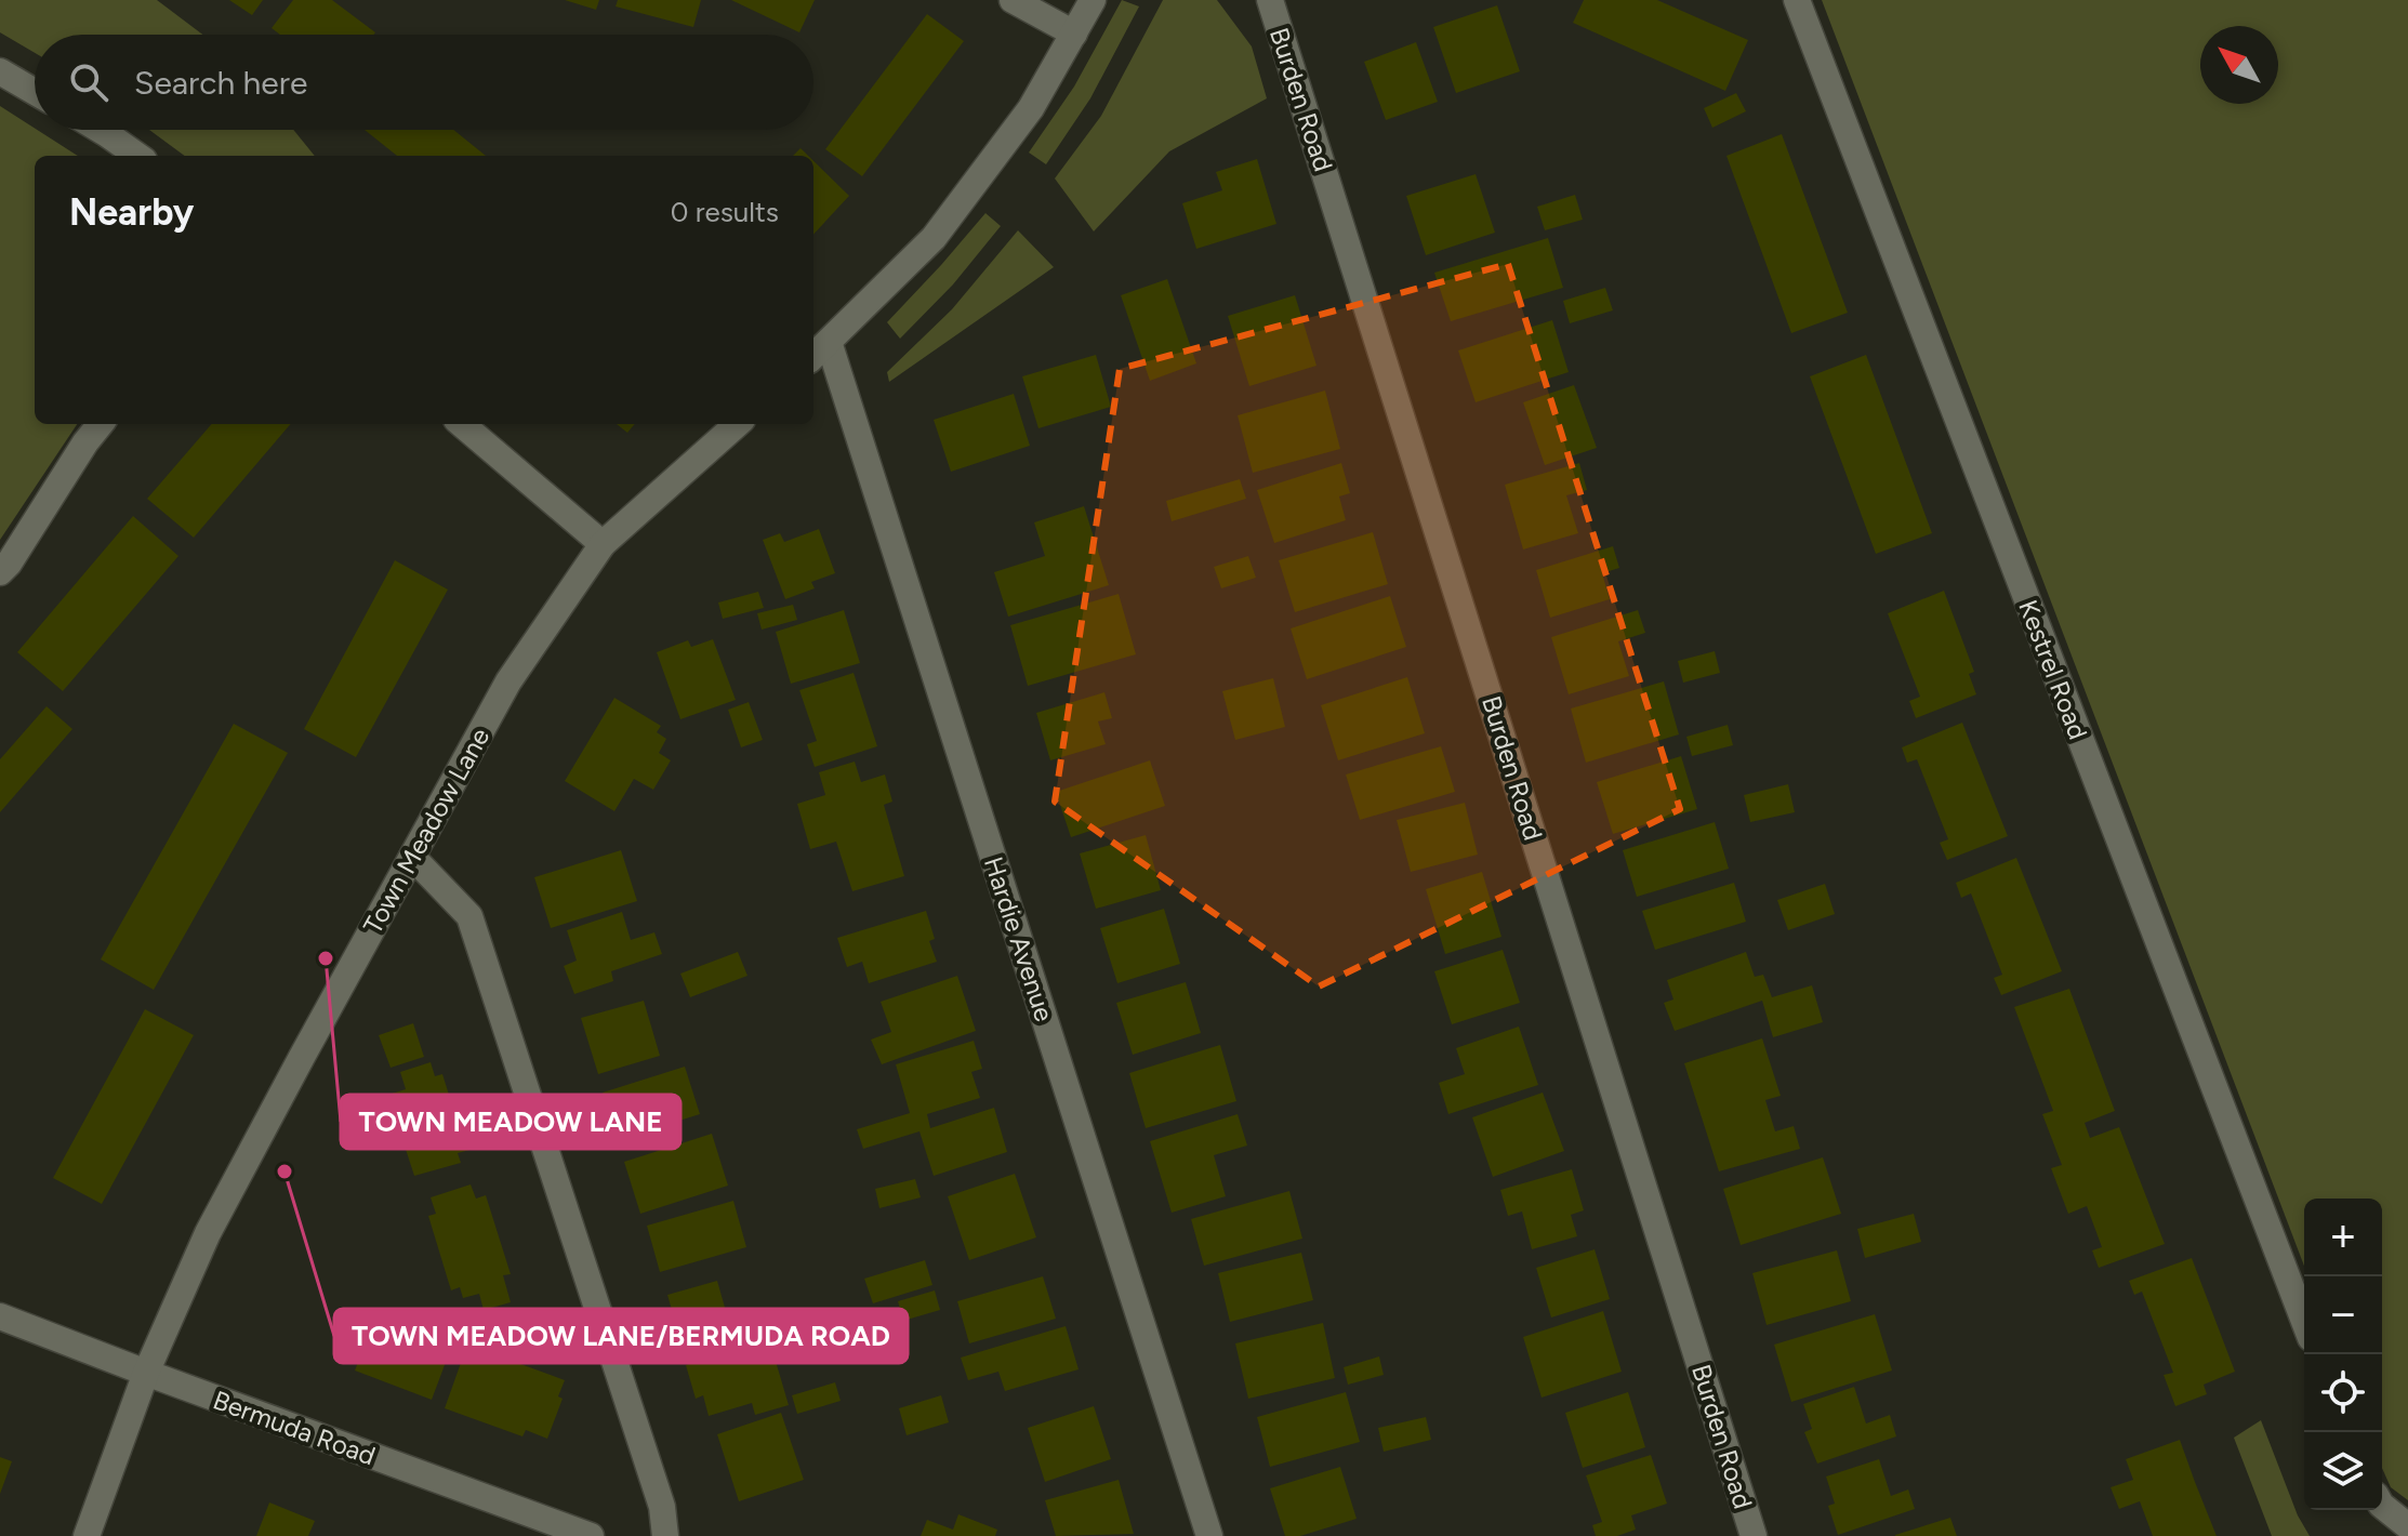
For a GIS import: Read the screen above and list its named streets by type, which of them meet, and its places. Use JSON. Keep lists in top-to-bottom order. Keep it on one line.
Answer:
{"streets":{"street":["Burden Road","Kestrel Road","Town Meadow Lane","Hardie Avenue","Bermuda Road"]},"crossings":[["Town Meadow Lane","Bermuda Road"]],"places":["TOWN MEADOW LANE","TOWN MEADOW LANE/BERMUDA ROAD"],"north":"top left","page":{"search":"Search here","heading":["Nearby","0 results"],"map_buttons":["+","−"]}}
